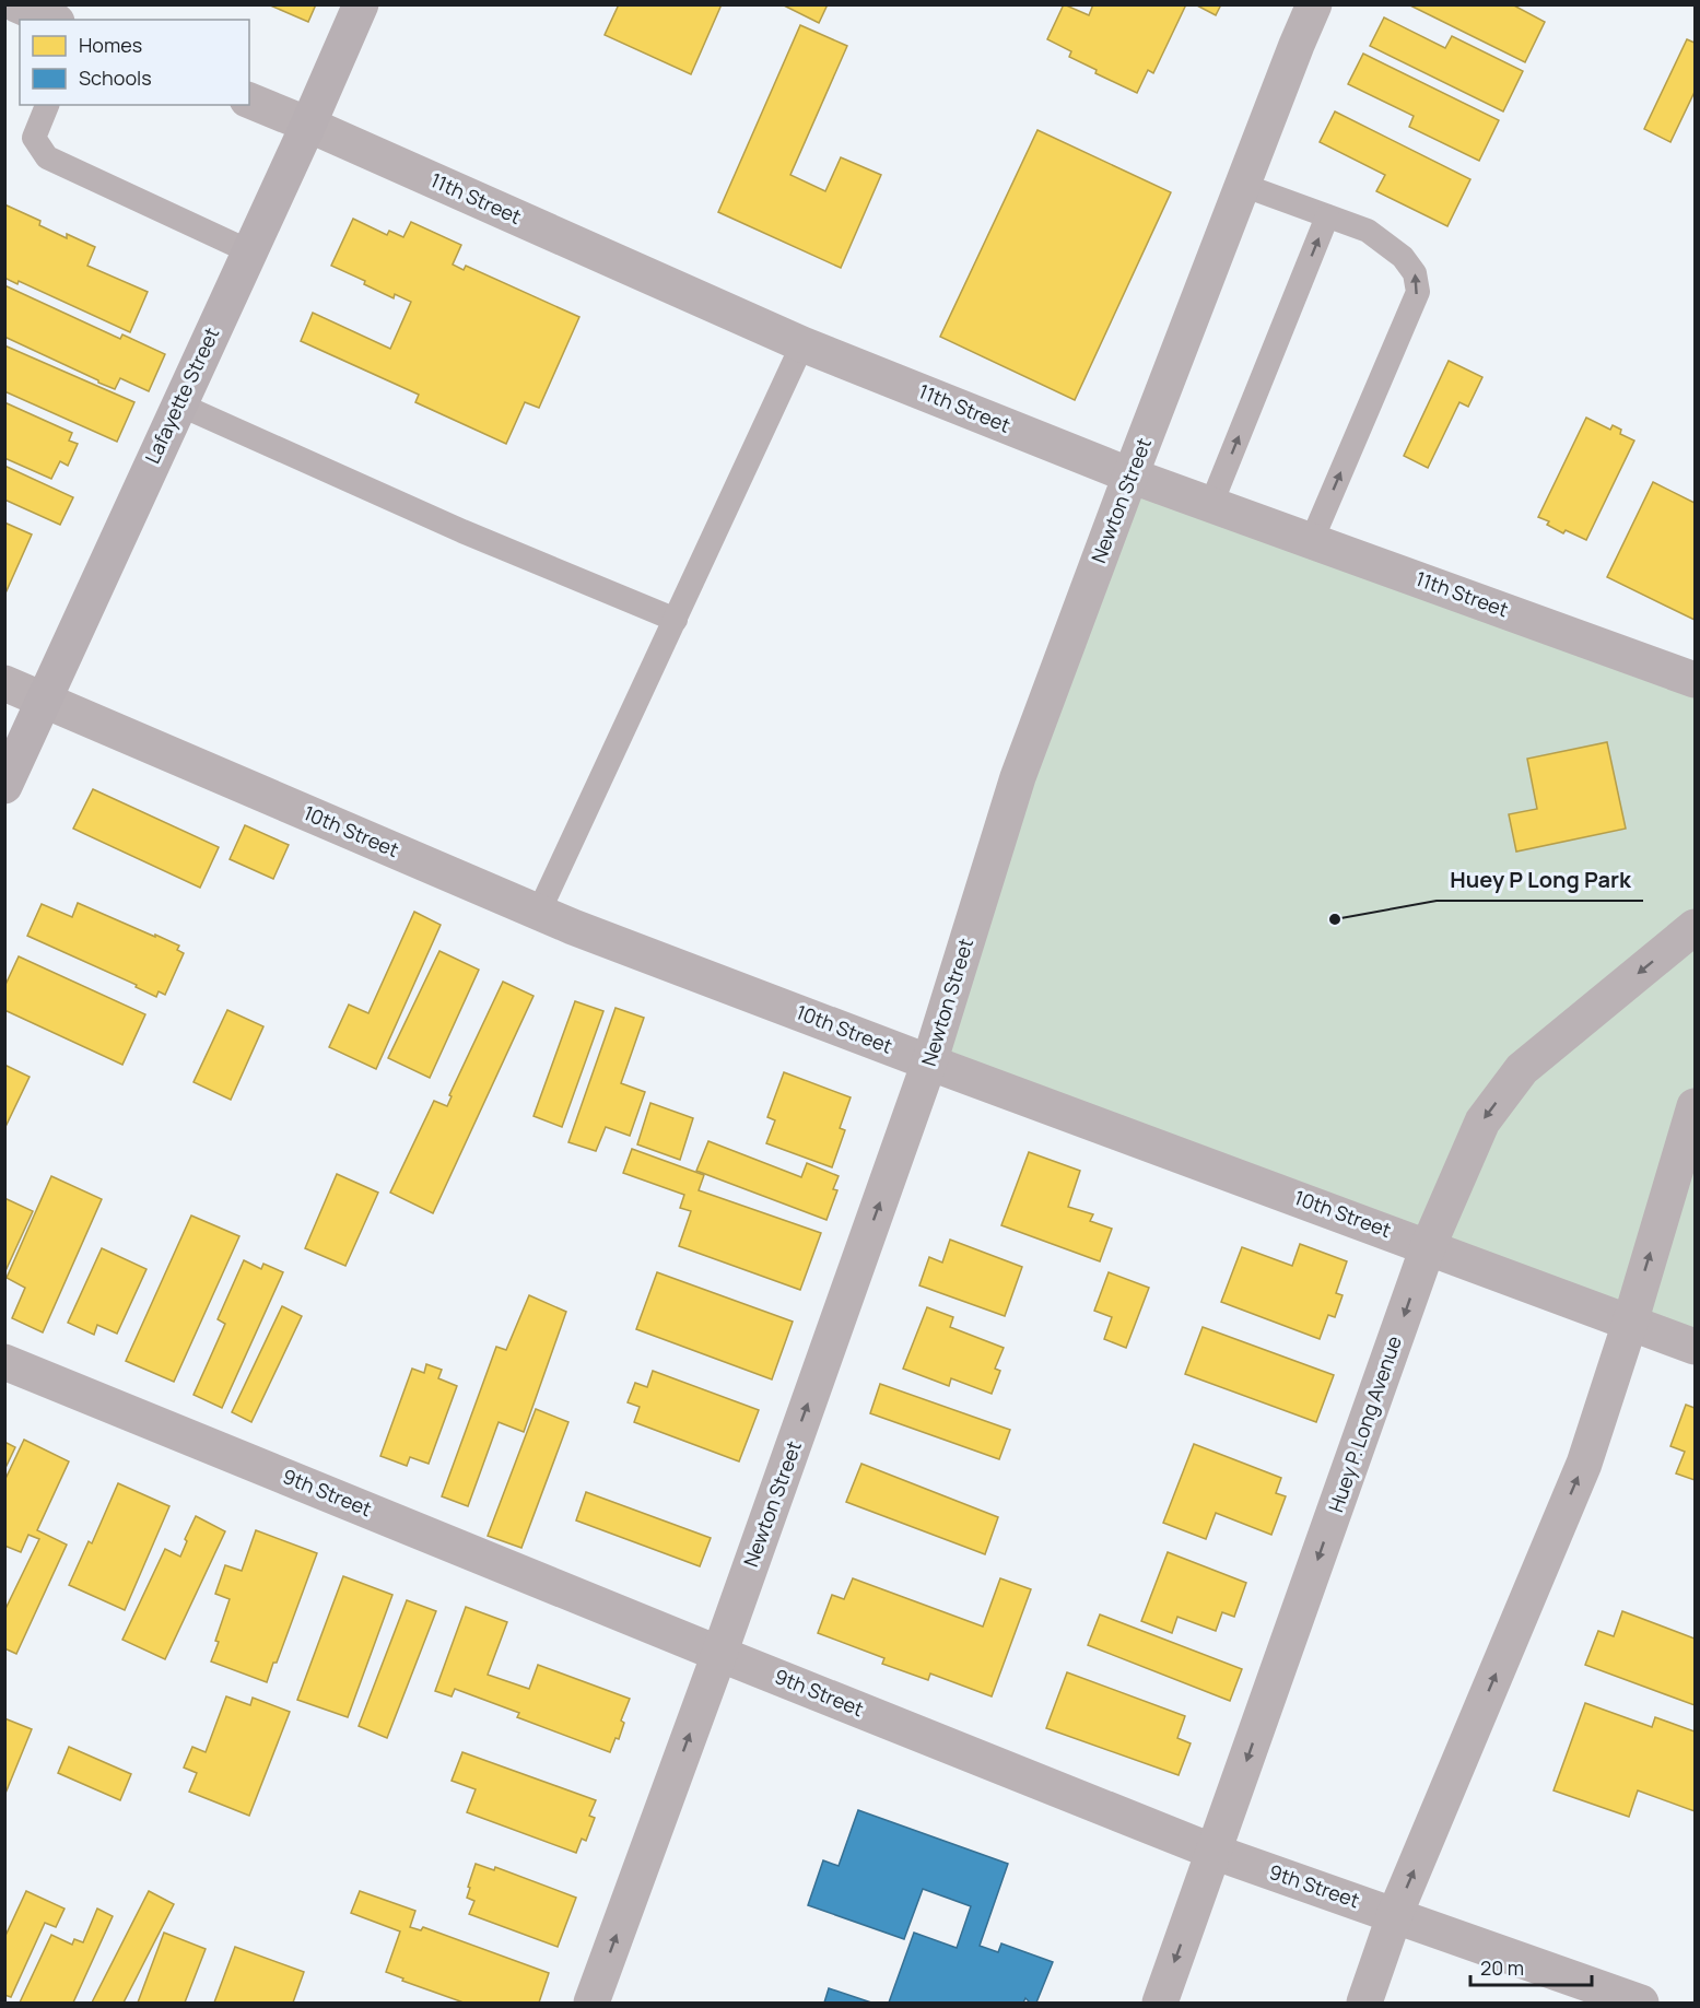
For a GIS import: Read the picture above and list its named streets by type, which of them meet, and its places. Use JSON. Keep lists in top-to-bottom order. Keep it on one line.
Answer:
{"streets":{"main road":["Lafayette Street"],"street":["11th Street","Newton Street","10th Street","Huey P. Long Avenue","9th Street"]},"crossings":[["11th Street","Lafayette Street"],["11th Street","Newton Street"],["Lafayette Street","10th Street"],["Newton Street","10th Street"],["Newton Street","9th Street"],["10th Street","Huey P. Long Avenue"],["Huey P. Long Avenue","9th Street"]],"one_way":["Newton Street"],"places":["Huey P Long Park"],"legend":["Homes","Schools"],"scale_bar":"20 m"}
